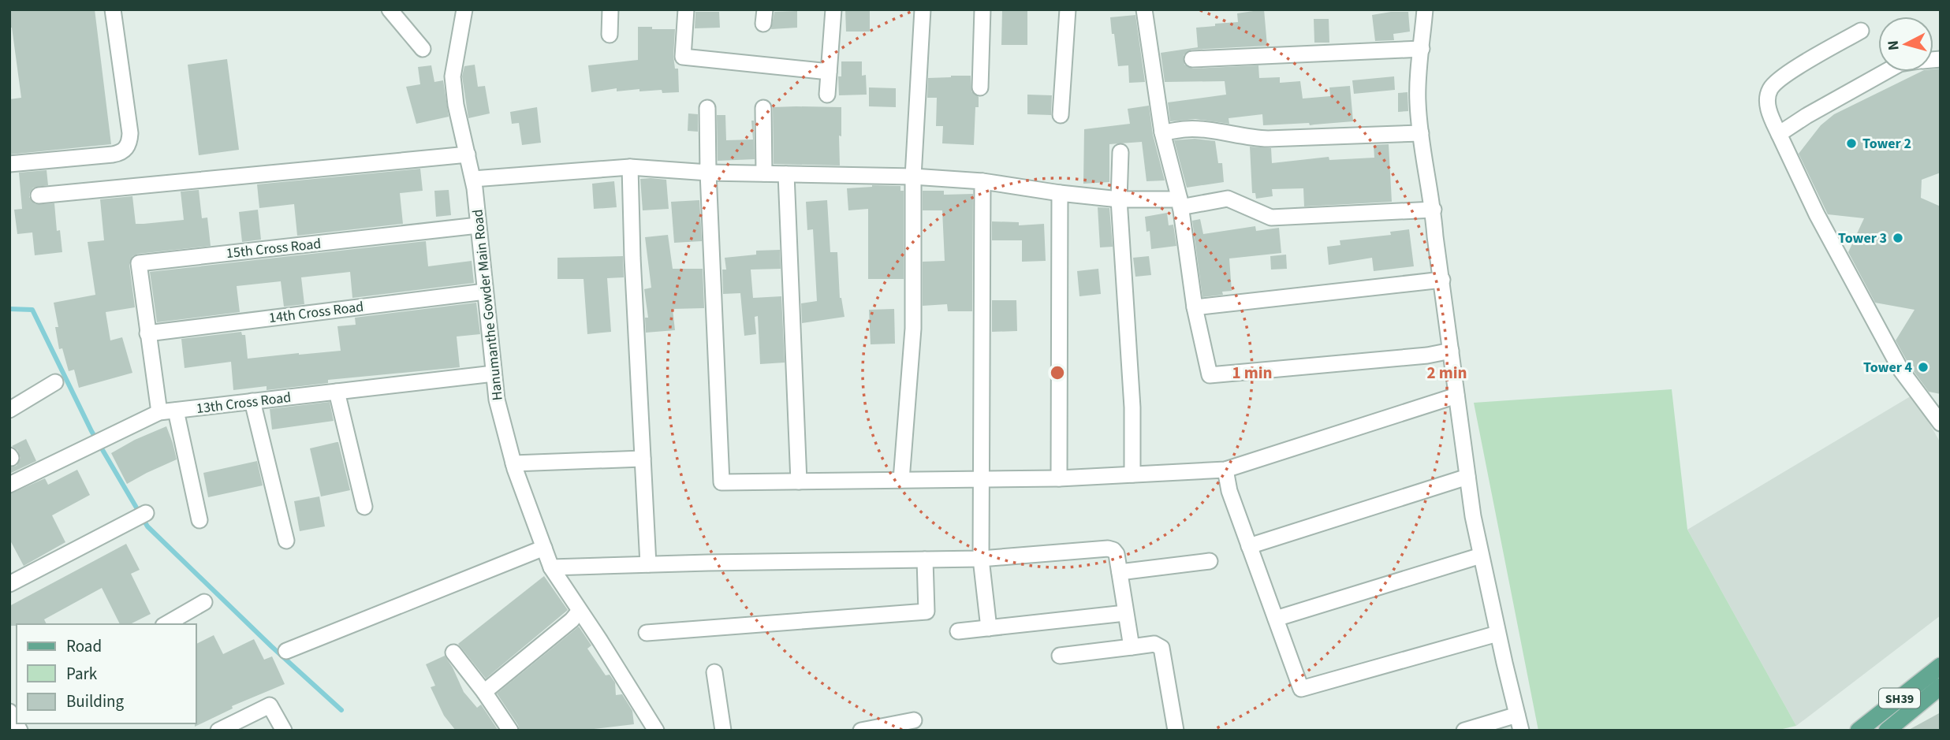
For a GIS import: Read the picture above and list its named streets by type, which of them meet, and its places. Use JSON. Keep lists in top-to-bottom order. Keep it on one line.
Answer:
{"streets":{"main road":["SH39"],"street":["15th Cross Road","Hanumanthe Gowder Main Road","14th Cross Road","13th Cross Road"]},"crossings":[["15th Cross Road","Hanumanthe Gowder Main Road"],["15th Cross Road","14th Cross Road"],["Hanumanthe Gowder Main Road","14th Cross Road"],["Hanumanthe Gowder Main Road","13th Cross Road"]],"places":["Tower 2","Tower 3","Tower 4"],"legend":["Road","Park","Building"],"north":"left","rings":["1 min","2 min"]}
